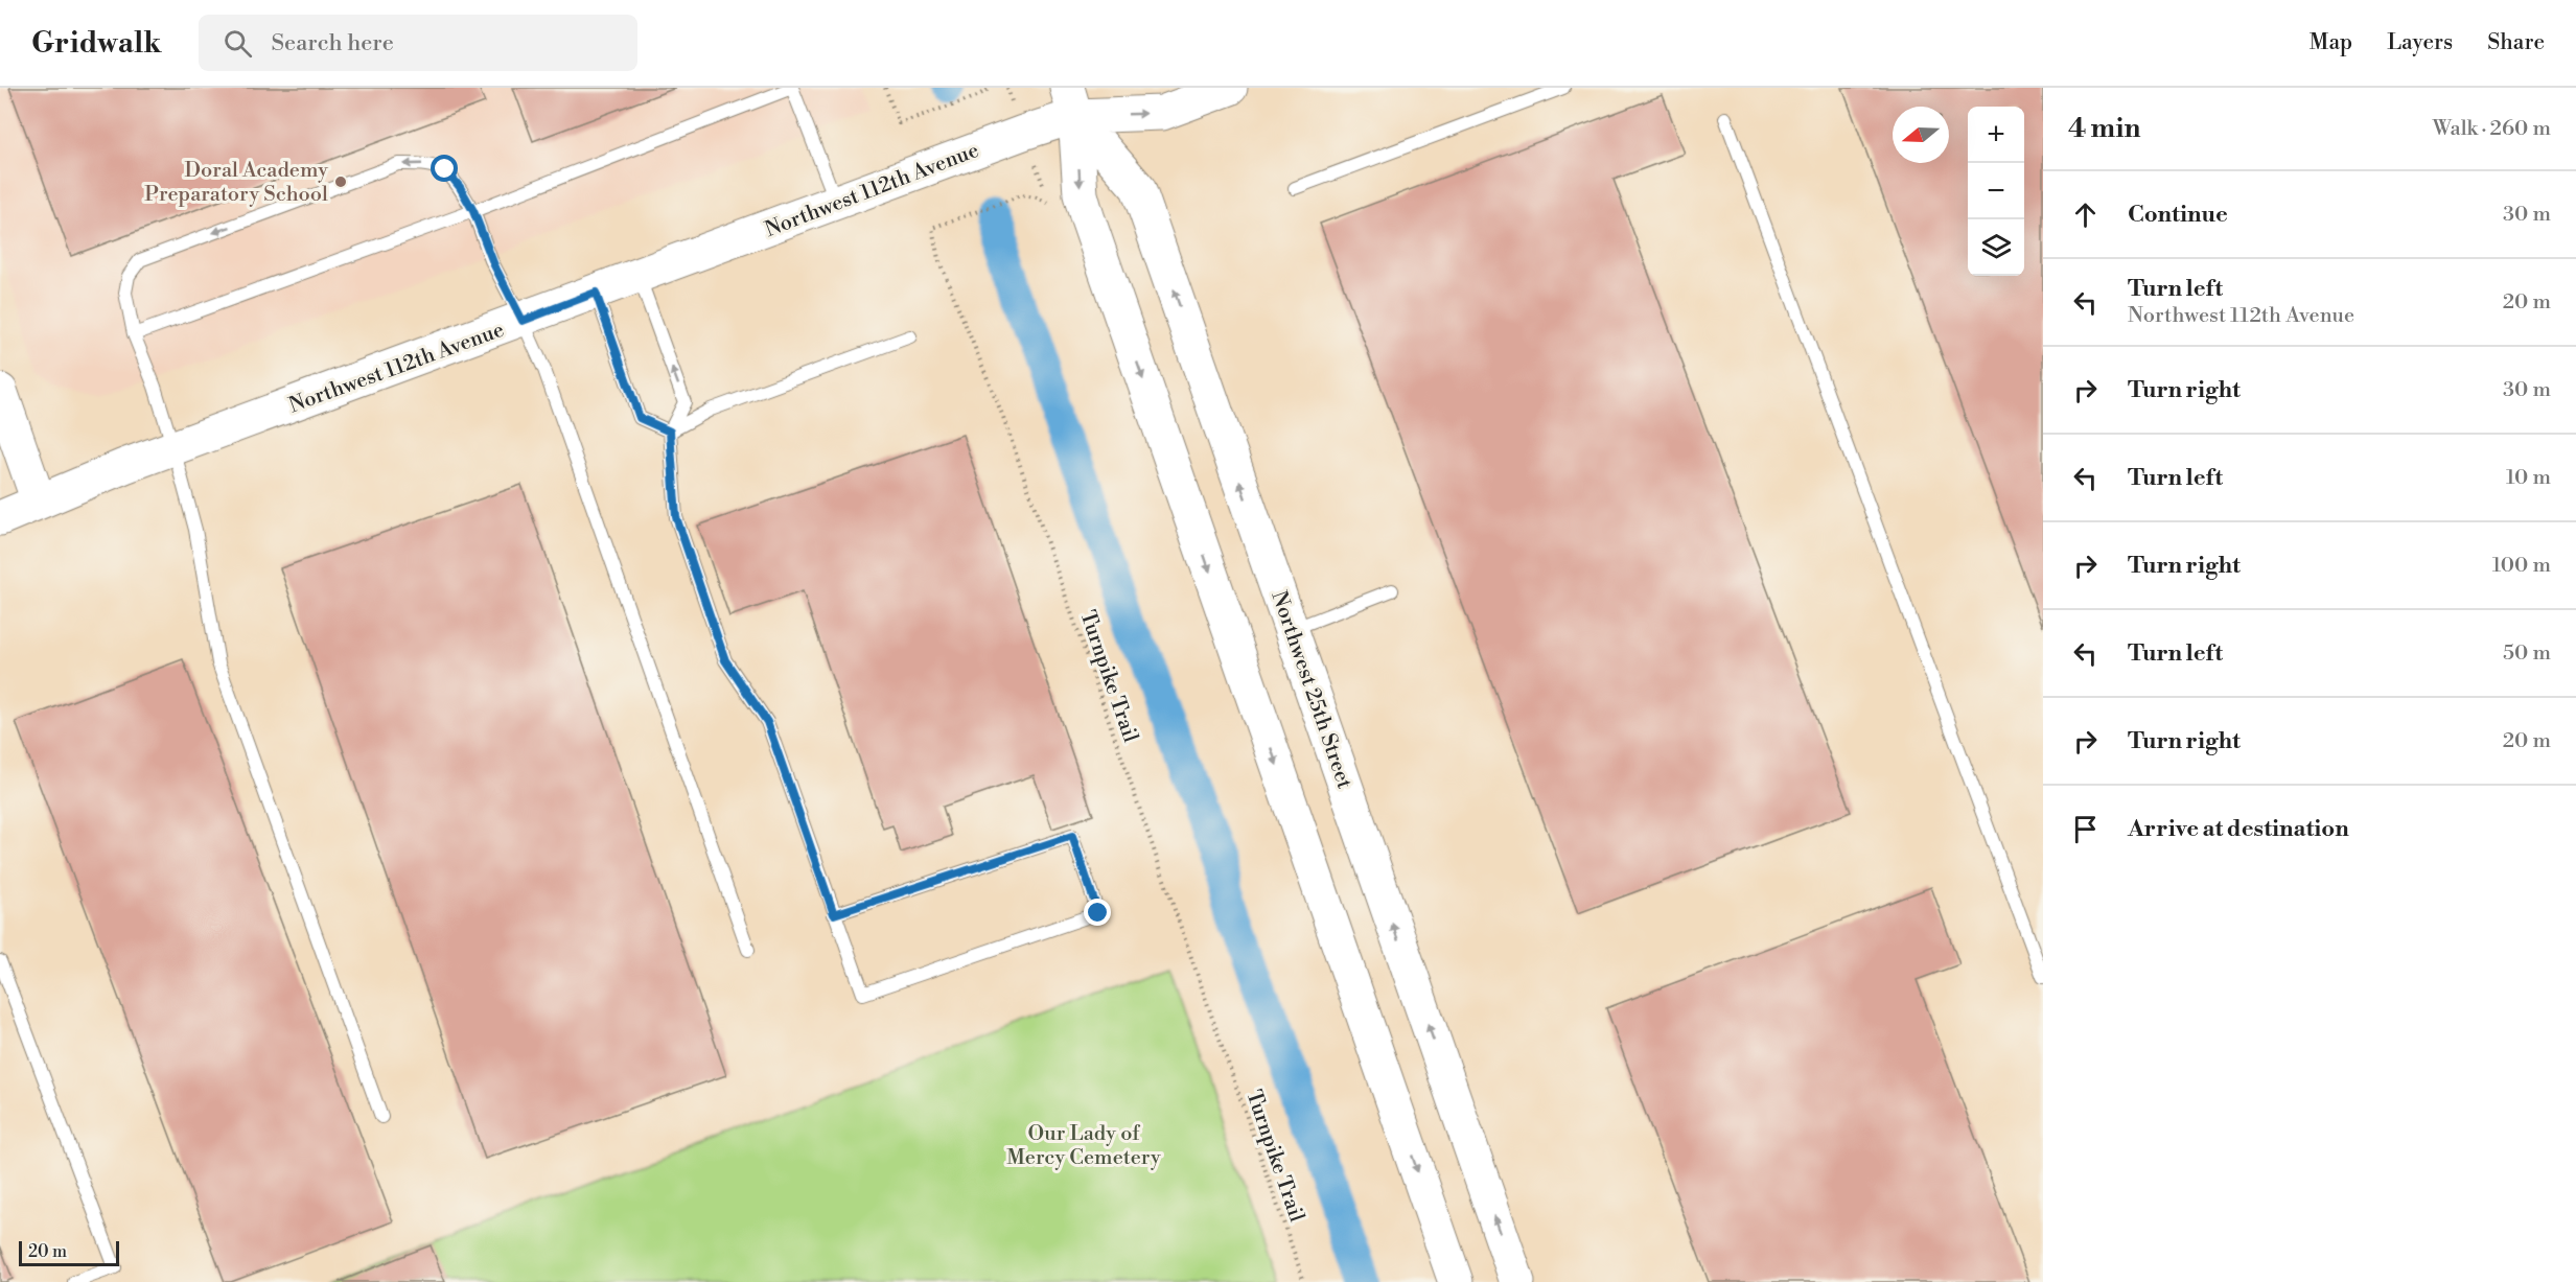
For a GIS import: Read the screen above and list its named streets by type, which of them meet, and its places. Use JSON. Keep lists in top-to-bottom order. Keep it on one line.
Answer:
{"streets":{"main road":["Northwest 112th Avenue","Northwest 25th Street"],"path":["Turnpike Trail"]},"crossings":[["Northwest 112th Avenue","Northwest 25th Street"]],"parks":["Our Lady of Mercy Cemetery"],"places":["Doral Academy Preparatory School"],"scale_bar":"20 m","north":"left","page":{"header":"Gridwalk","search":"Search here","nav":["Map","Layers","Share"],"heading":["4 min","Walk · 260 m"],"map_buttons":["+","−"],"list":[["Continue","30 m"],["Turn left","Northwest 112th Avenue","20 m"],["Turn right","30 m"],["Turn left","10 m"],["Turn right","100 m"],["Turn left","50 m"],["Turn right","20 m"],"Arrive at destination"],"scale":"20 m"}}
